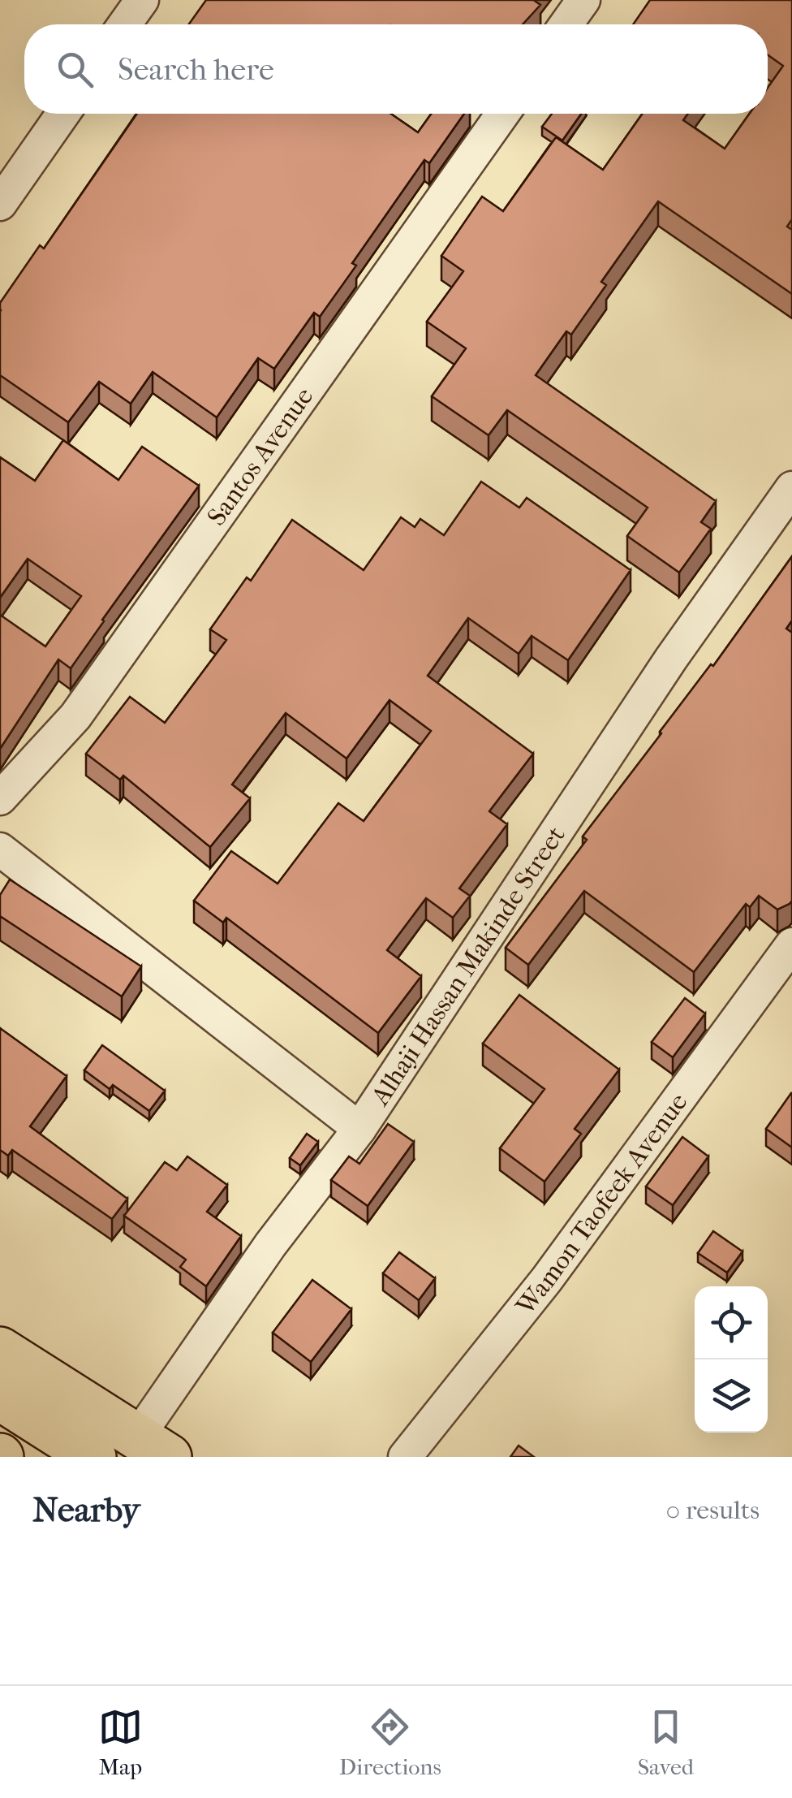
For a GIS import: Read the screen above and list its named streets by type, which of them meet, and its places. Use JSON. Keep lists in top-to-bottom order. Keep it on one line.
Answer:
{"streets":{"street":["Santos Avenue","Alhaji Hassan Makinde Street","Wamon Taofeek Avenue"]},"page":{"search":"Search here","heading":["Nearby","0 results"],"nav":["Map","Directions","Saved"]}}
